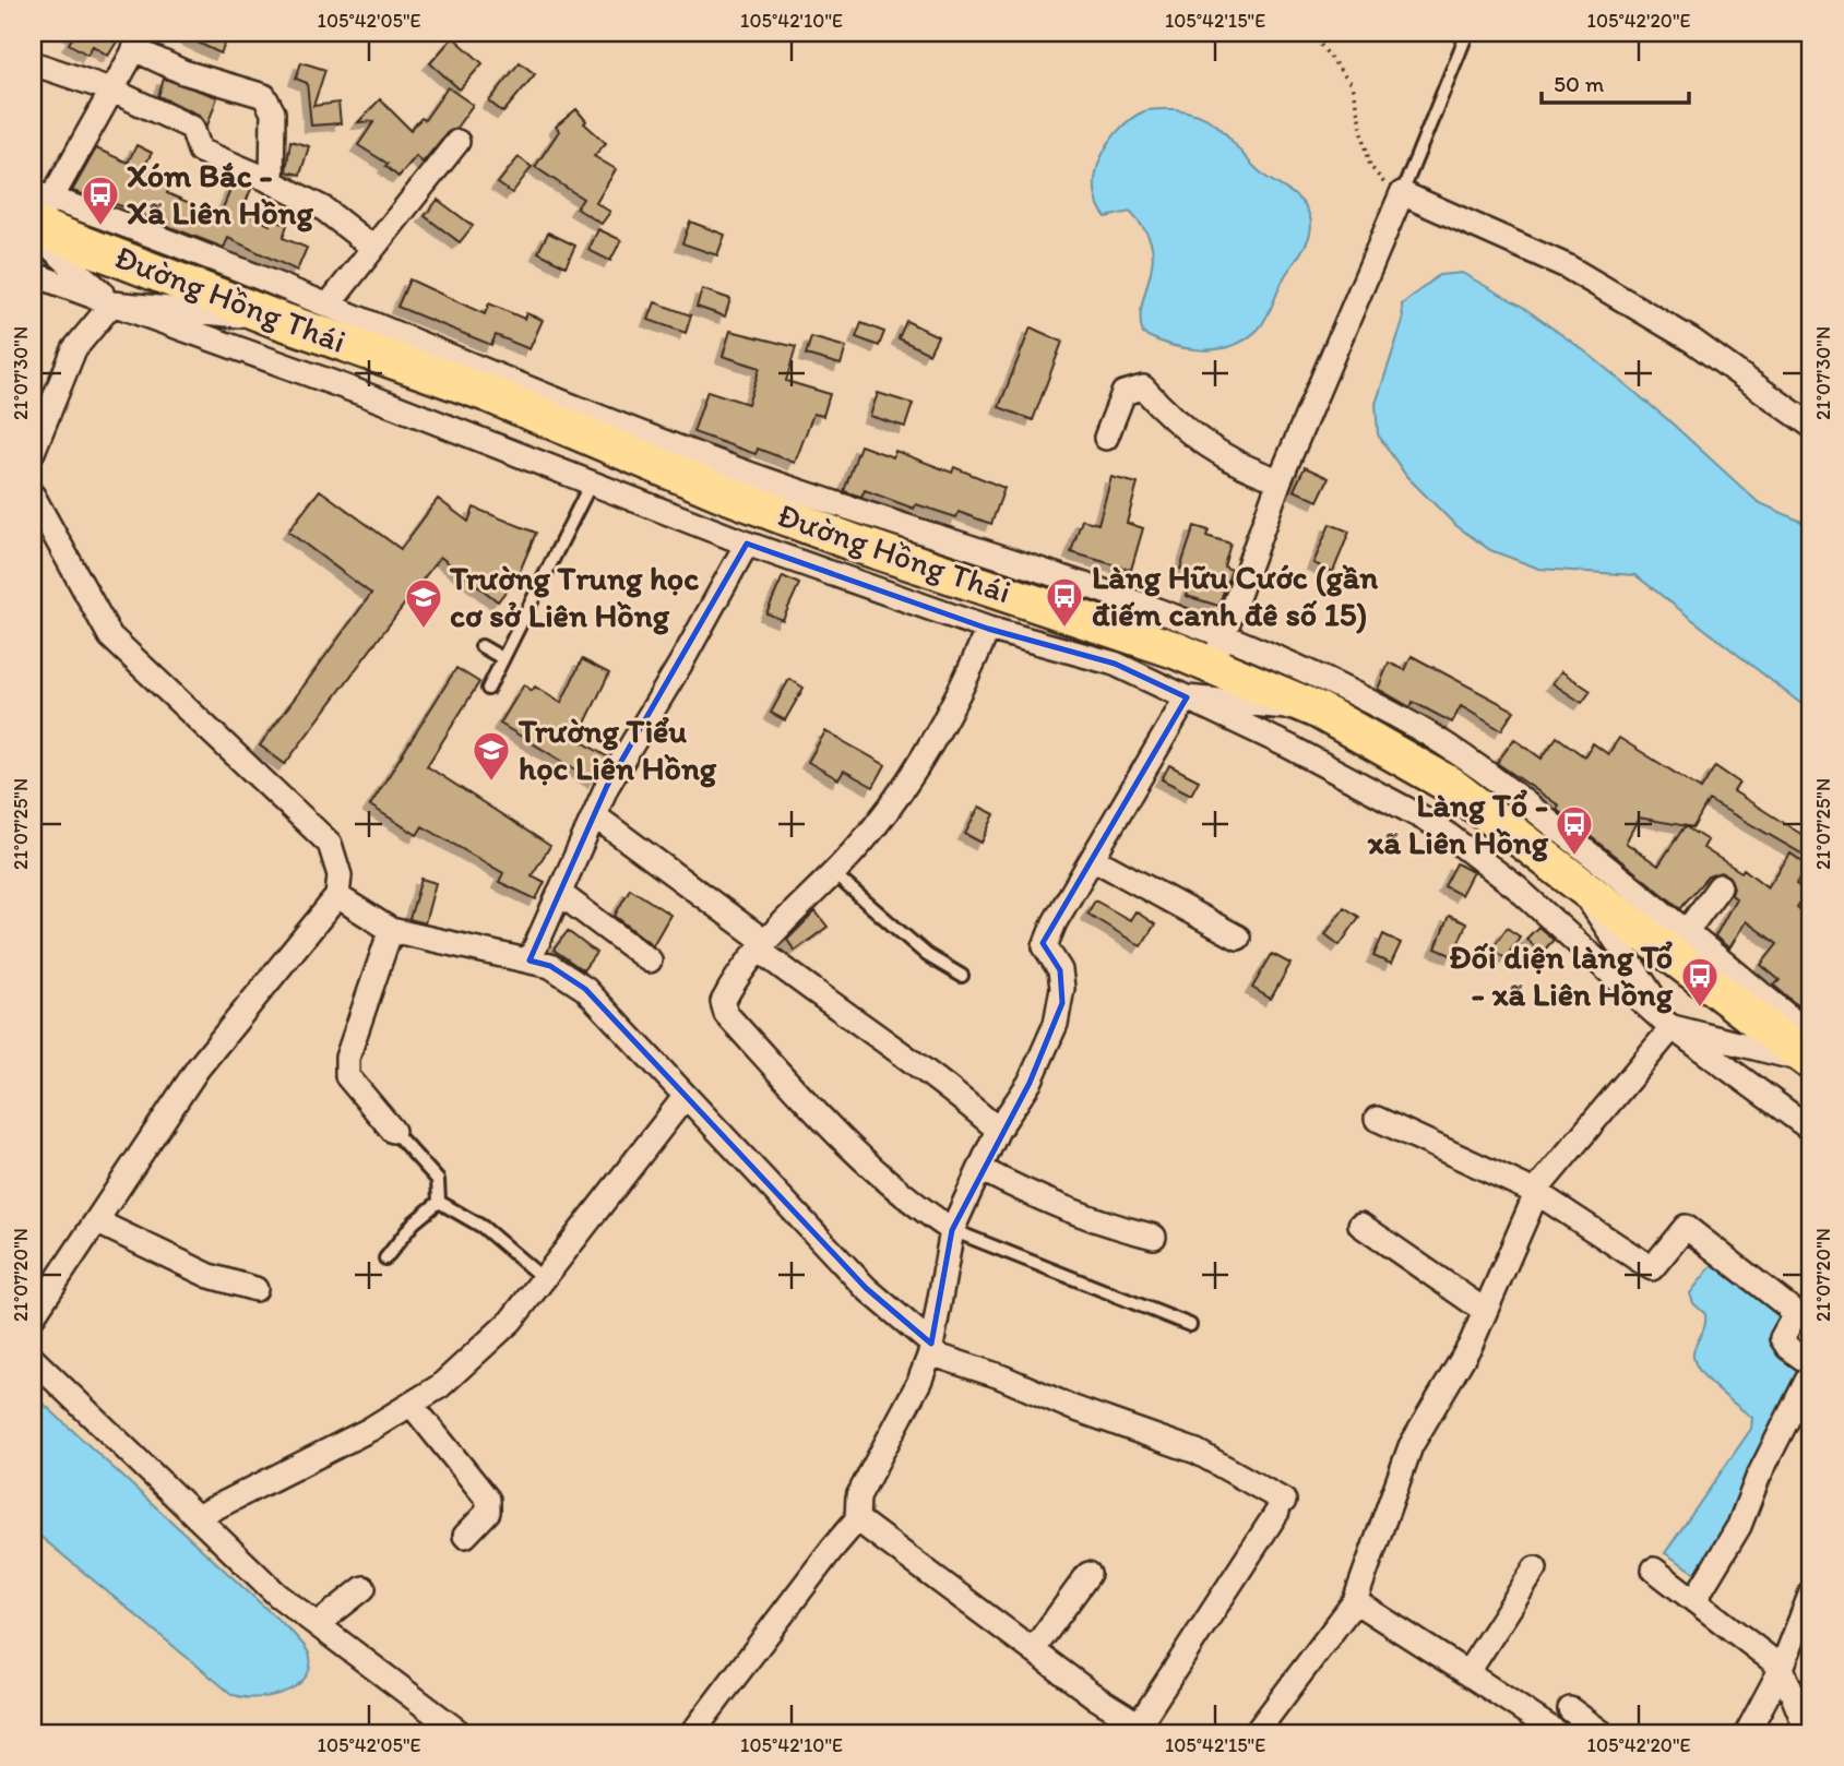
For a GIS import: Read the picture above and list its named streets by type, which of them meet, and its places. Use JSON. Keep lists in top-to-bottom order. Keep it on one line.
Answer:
{"streets":{"main road":["Đường Hồng Thái"]},"places":{"bus stop":["Xóm Bắc - Xã Liên Hồng","Làng Hữu Cước (gần điếm canh đê số 15)","Làng Tổ - xã Liên Hồng","Đối diện làng Tổ - xã Liên Hồng"],"school or university":["Trường Trung học cơ sở Liên Hồng","Trường Tiểu học Liên Hồng"]},"scale_bar":"50 m","coordinates":["105°42'05\"E","105°42'10\"E","105°42'15\"E","105°42'20\"E","21°07'30\"N","21°07'25\"N","21°07'20\"N"]}
